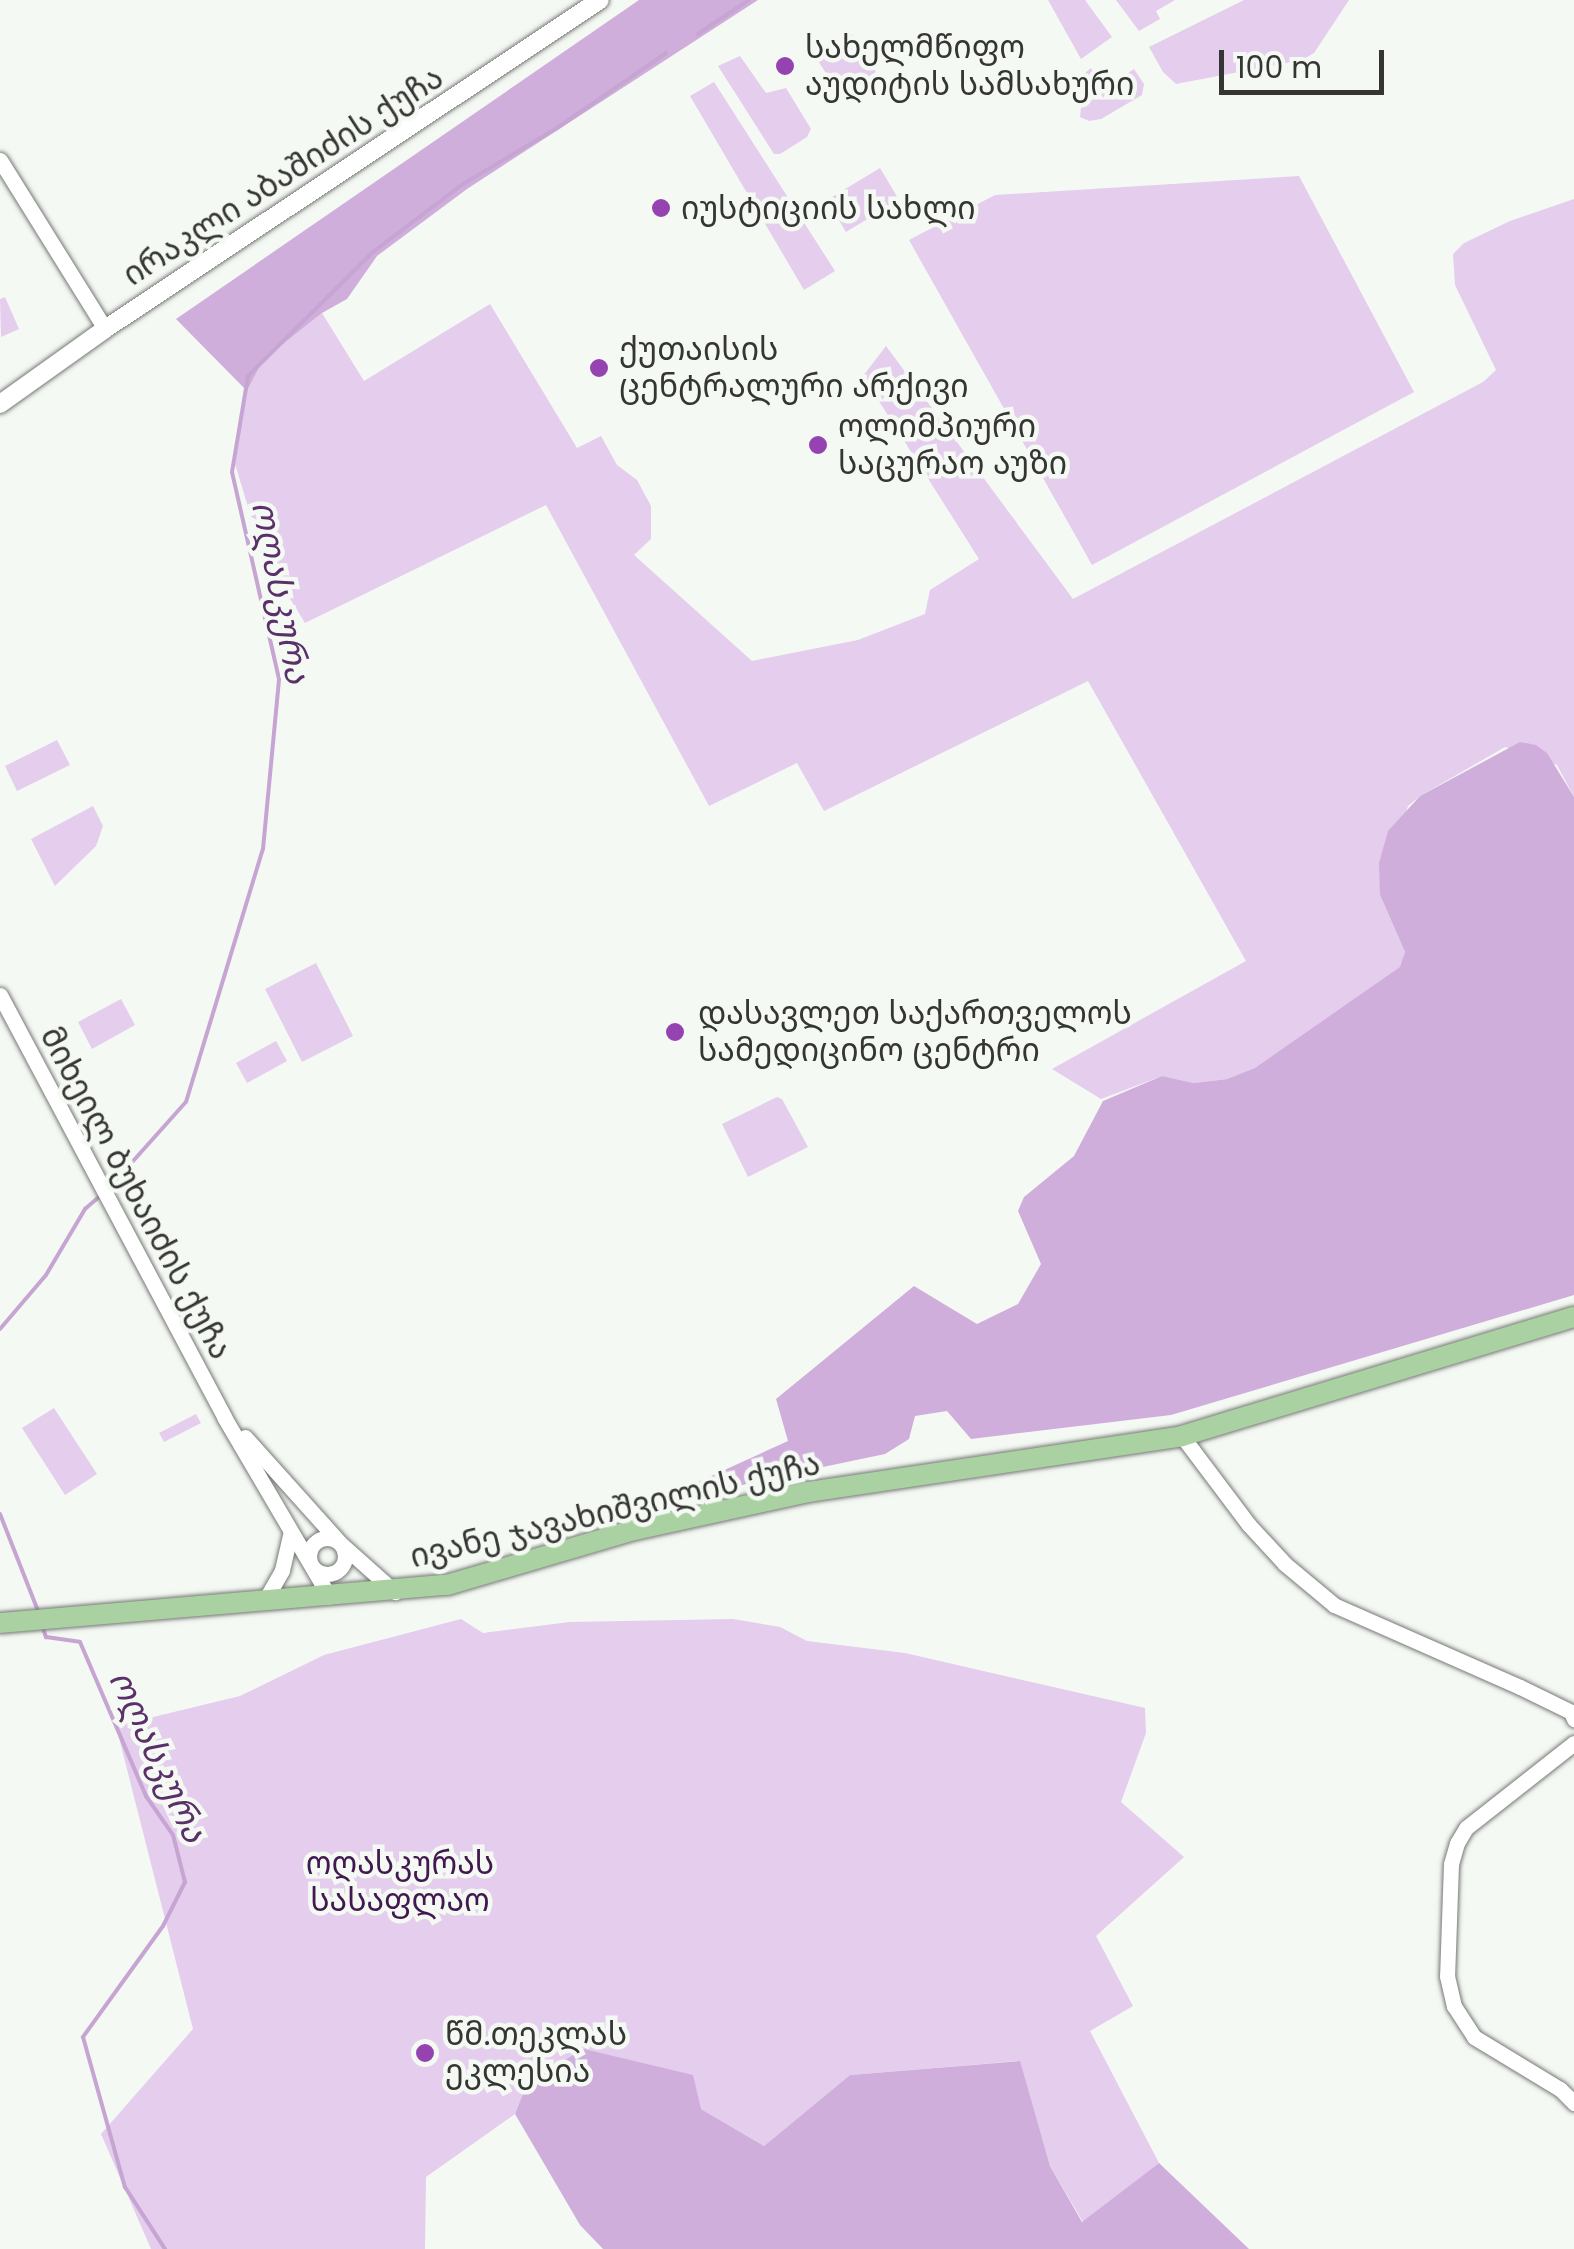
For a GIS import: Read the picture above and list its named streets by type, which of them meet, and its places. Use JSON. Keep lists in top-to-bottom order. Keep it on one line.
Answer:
{"streets":{"main road":["ირაკლი აბაშიძის ქუჩა","ივანე ჯავახიშვილის ქუჩა"],"street":["მიხეილ ბუხაიძის ქუჩა"]},"crossings":[["მიხეილ ბუხაიძის ქუჩა","ივანე ჯავახიშვილის ქუჩა"]],"water":["ოღასკურა"],"parks":["ოღასკურას სასაფლაო"],"places":["სახელმწიფო აუდიტის სამსახური","იუსტიციის სახლი","ქუთაისის ცენტრალური არქივი","ოლიმპიური საცურაო აუზი","დასავლეთ საქართველოს სამედიცინო ცენტრი","წმ.თეკლას ეკლესია"],"scale_bar":"100 m"}
